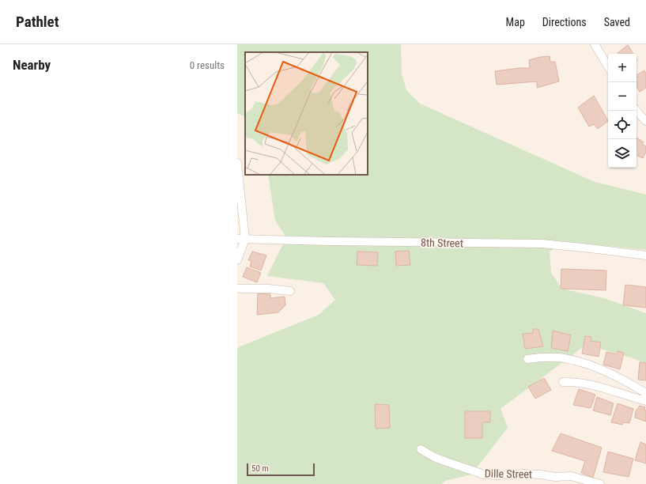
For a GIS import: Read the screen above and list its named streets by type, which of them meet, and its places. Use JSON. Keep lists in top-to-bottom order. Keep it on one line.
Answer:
{"streets":{"street":["8th Street","Dille Street"]},"scale_bar":"50 m","page":{"header":"Pathlet","nav":["Map","Directions","Saved"],"heading":["Nearby","0 results"],"map_buttons":["+","−"],"scale":"50 m"}}
